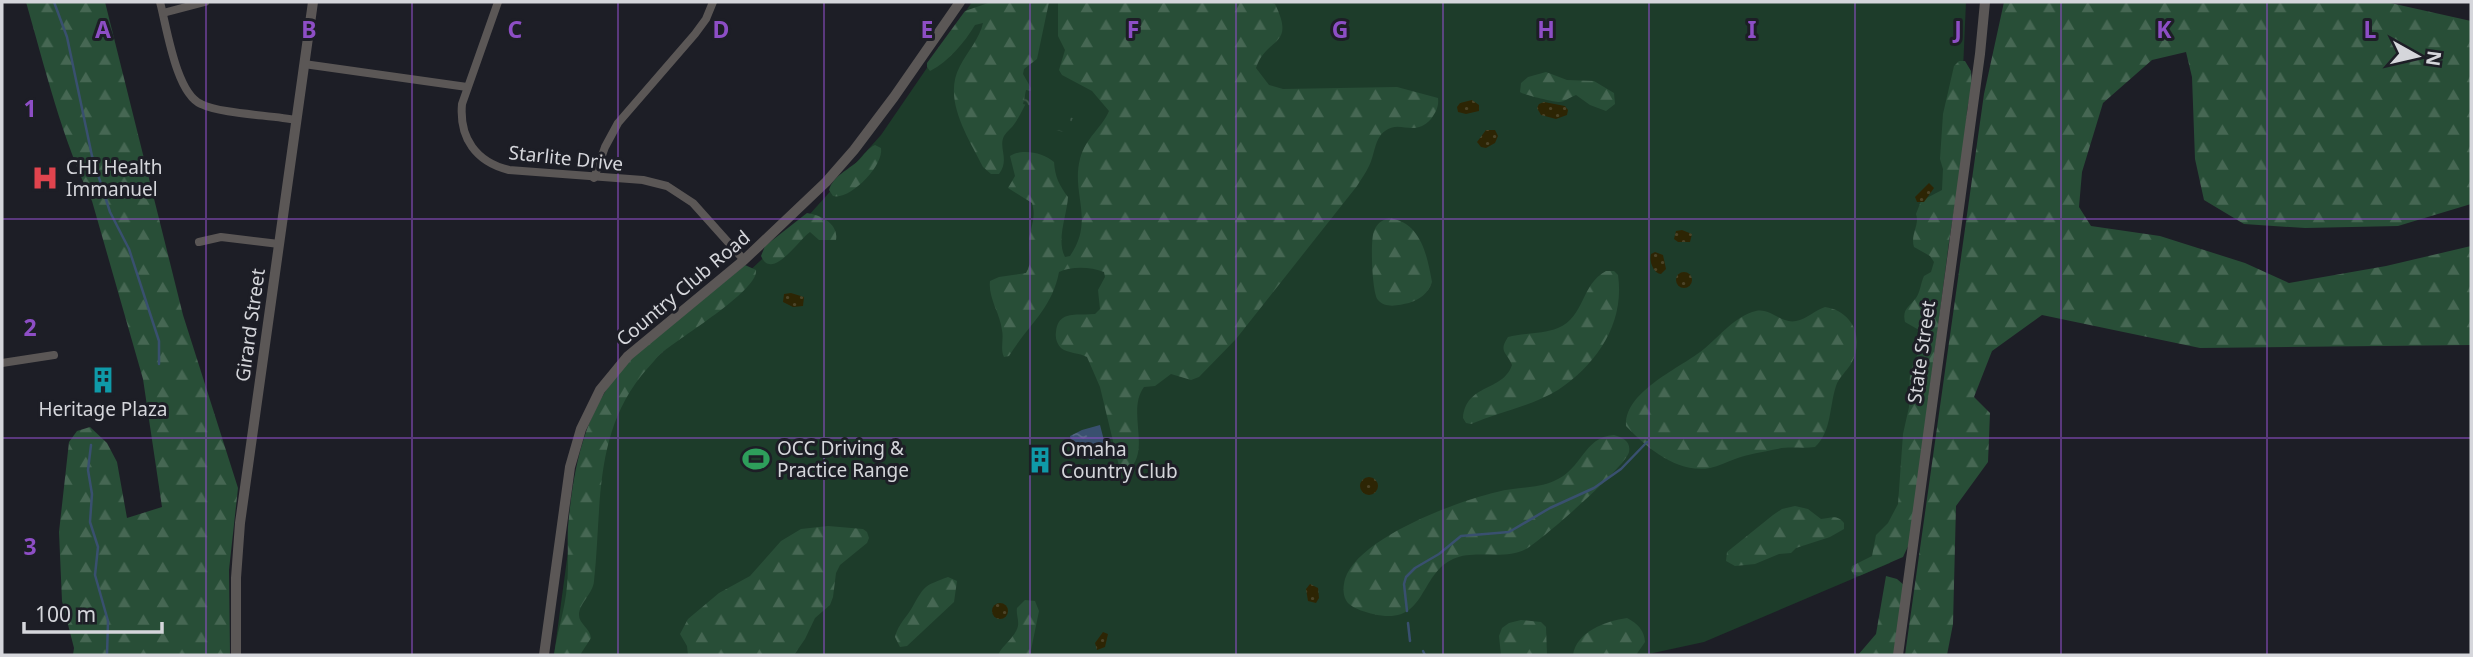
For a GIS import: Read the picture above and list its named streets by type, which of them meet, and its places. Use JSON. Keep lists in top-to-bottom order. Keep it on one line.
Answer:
{"streets":{"street":["Starlite Drive","Country Club Road","Girard Street","State Street"]},"crossings":[["Starlite Drive","Country Club Road"]],"places":{"hospital":["CHI Health Immanuel"],"building":["Heritage Plaza","Omaha Country Club"],"sports":["OCC Driving & Practice Range"]},"scale_bar":"100 m","north":"right","grid":{"columns":["A","B","C","D","E","F","G","H","I","J","K","L"],"rows":["1","2","3"]}}
